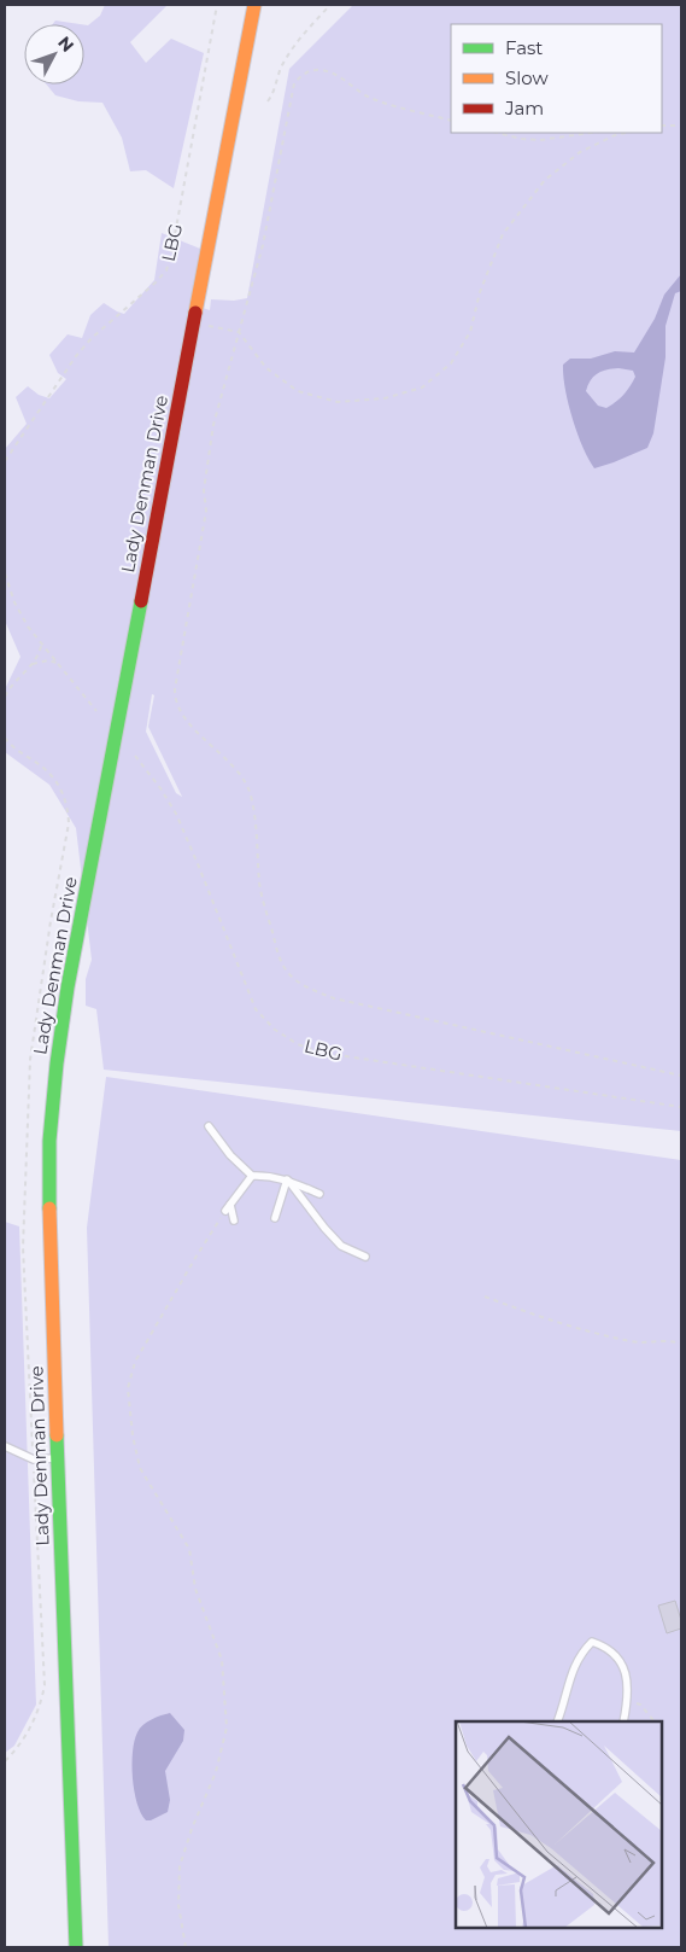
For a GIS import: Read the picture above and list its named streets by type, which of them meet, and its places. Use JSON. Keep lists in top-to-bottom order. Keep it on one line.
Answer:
{"streets":{"street":["Lady Denman Drive"],"path":["LBG"]},"legend":["Fast","Slow","Jam"],"north":"top right"}
